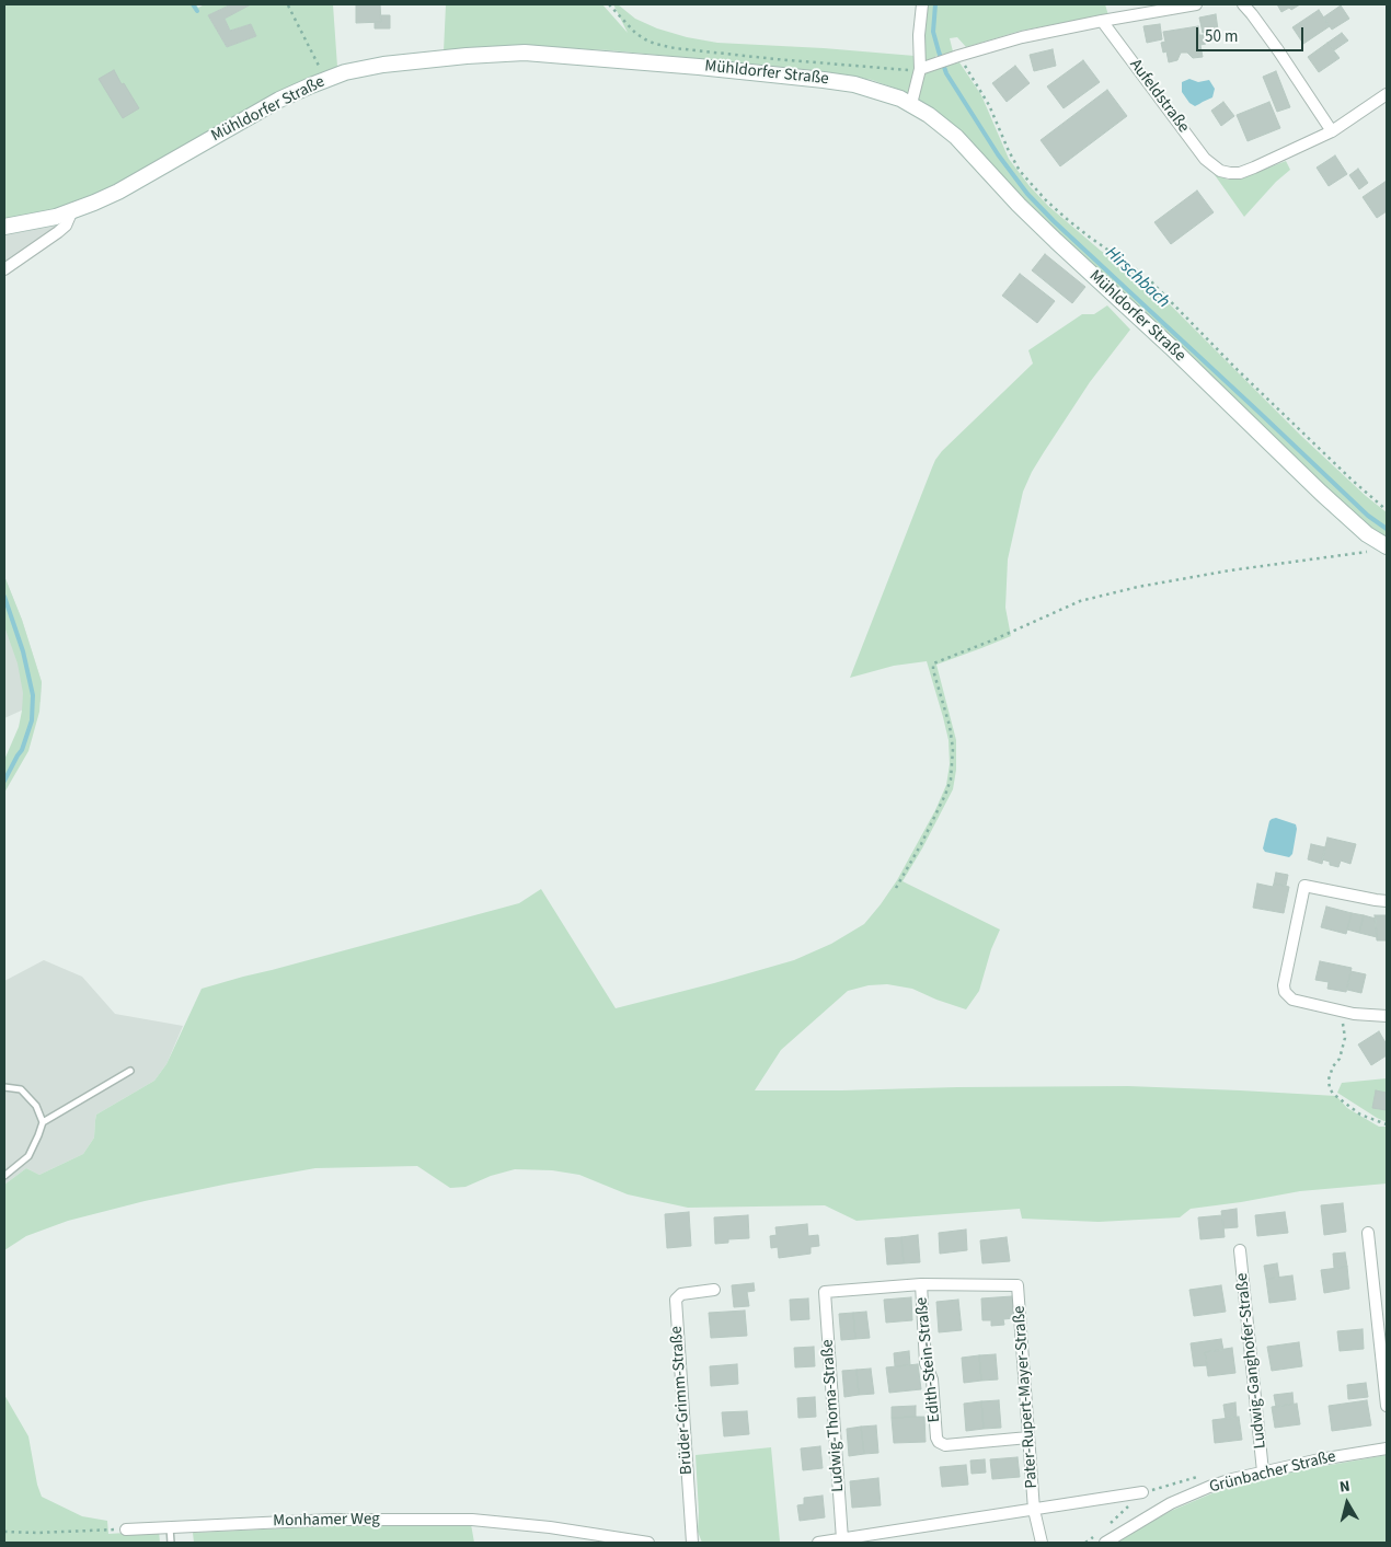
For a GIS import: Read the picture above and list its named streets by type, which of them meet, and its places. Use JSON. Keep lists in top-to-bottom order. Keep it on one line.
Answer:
{"streets":{"street":["Mühldorfer Straße","Aufeldstraße","Edith-Stein-Straße","Ludwig-Ganghofer-Straße","Pater-Rupert-Mayer-Straße","Brüder-Grimm-Straße","Ludwig-Thoma-Straße","Grünbacher Straße","Monhamer Weg"]},"crossings":[["Edith-Stein-Straße","Pater-Rupert-Mayer-Straße"],["Edith-Stein-Straße","Ludwig-Thoma-Straße"],["Ludwig-Ganghofer-Straße","Grünbacher Straße"],["Pater-Rupert-Mayer-Straße","Ludwig-Thoma-Straße"]],"water":["Hirschbach"],"scale_bar":"50 m","north":"top"}
